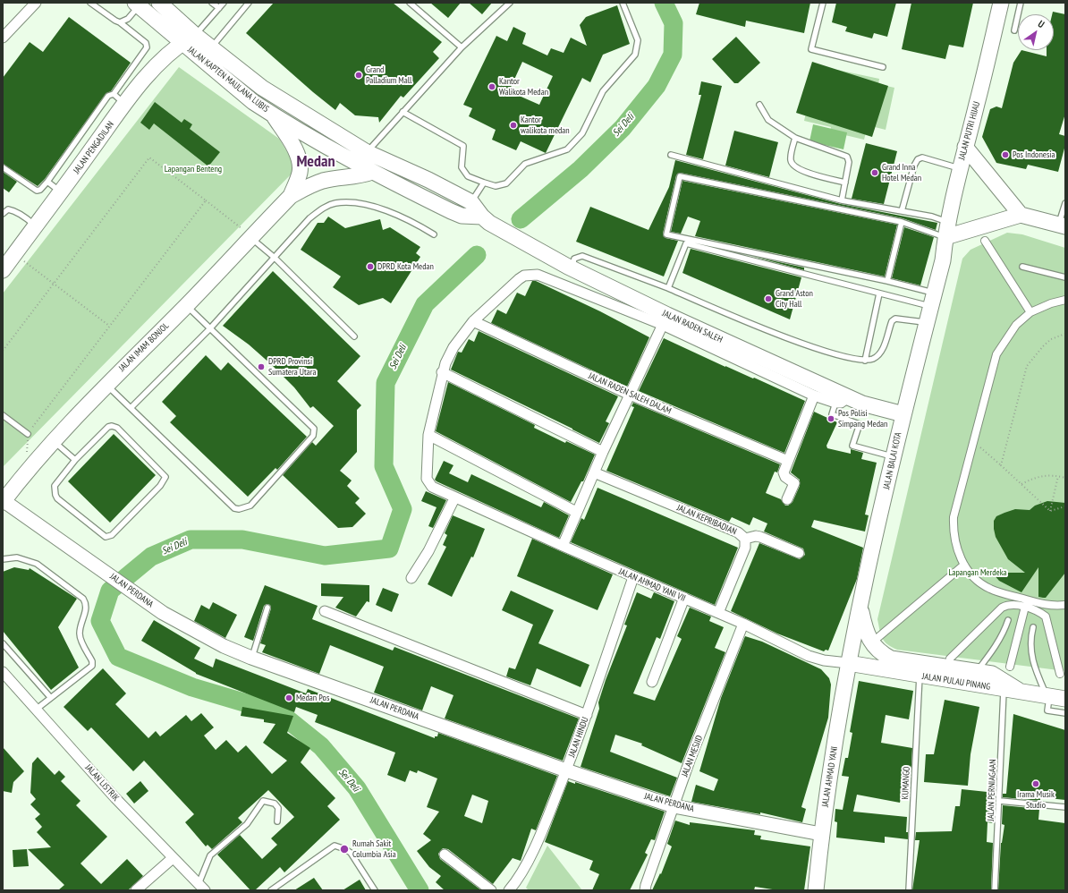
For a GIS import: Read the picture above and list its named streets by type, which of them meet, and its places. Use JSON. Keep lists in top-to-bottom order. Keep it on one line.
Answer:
{"streets":{"main road":["JALAN KAPTEN MAULANA LUBIS","JALAN PUTRI HIJAU","JALAN PENGADILAN","JALAN RADEN SALEH","JALAN IMAM BONJOL","JALAN BALAI KOTA","JALAN PERDANA","JALAN PULAU PINANG","JALAN AHMAD YANI"],"street":["JALAN RADEN SALEH DALAM","JALAN KEPRIBADIAN","JALAN AHMAD YANI VII","JALAN HINDU","JALAN MESJID","JALAN LISTRIK"],"lane":["KUMANGO","JALAN PERNIAGAAN"]},"crossings":[["JALAN KAPTEN MAULANA LUBIS","JALAN PENGADILAN"],["JALAN KAPTEN MAULANA LUBIS","JALAN RADEN SALEH"],["JALAN KAPTEN MAULANA LUBIS","JALAN IMAM BONJOL"],["JALAN PUTRI HIJAU","JALAN BALAI KOTA"],["JALAN RADEN SALEH","JALAN BALAI KOTA"],["JALAN IMAM BONJOL","JALAN PERDANA"],["JALAN BALAI KOTA","JALAN AHMAD YANI VII"],["JALAN BALAI KOTA","JALAN PULAU PINANG"],["JALAN BALAI KOTA","JALAN AHMAD YANI"],["JALAN KEPRIBADIAN","JALAN AHMAD YANI VII"],["JALAN AHMAD YANI VII","JALAN PULAU PINANG"],["JALAN AHMAD YANI VII","JALAN HINDU"],["JALAN AHMAD YANI VII","JALAN MESJID"],["JALAN AHMAD YANI VII","JALAN AHMAD YANI"],["JALAN PERDANA","JALAN HINDU"],["JALAN PERDANA","JALAN MESJID"],["JALAN PERDANA","JALAN AHMAD YANI"],["JALAN PULAU PINANG","JALAN AHMAD YANI"],["JALAN PULAU PINANG","KUMANGO"],["JALAN PULAU PINANG","JALAN PERNIAGAAN"]],"districts":["Medan"],"water":["Sei Deli"],"parks":["Lapangan Benteng","Lapangan Merdeka"],"places":["Grand Palladium Mall","Kantor Walikota Medan","Kantor walikota medan","Pos Indonesia","Grand Inna Hotel Medan","DPRD Kota Medan","Grand Aston City Hall","DPRD Provinsi Sumatera Utara","Pos Polisi Simpang Medan","Medan Pos","Irama Musik Studio","Rumah Sakit Columbia Asia"],"north":"top right"}
